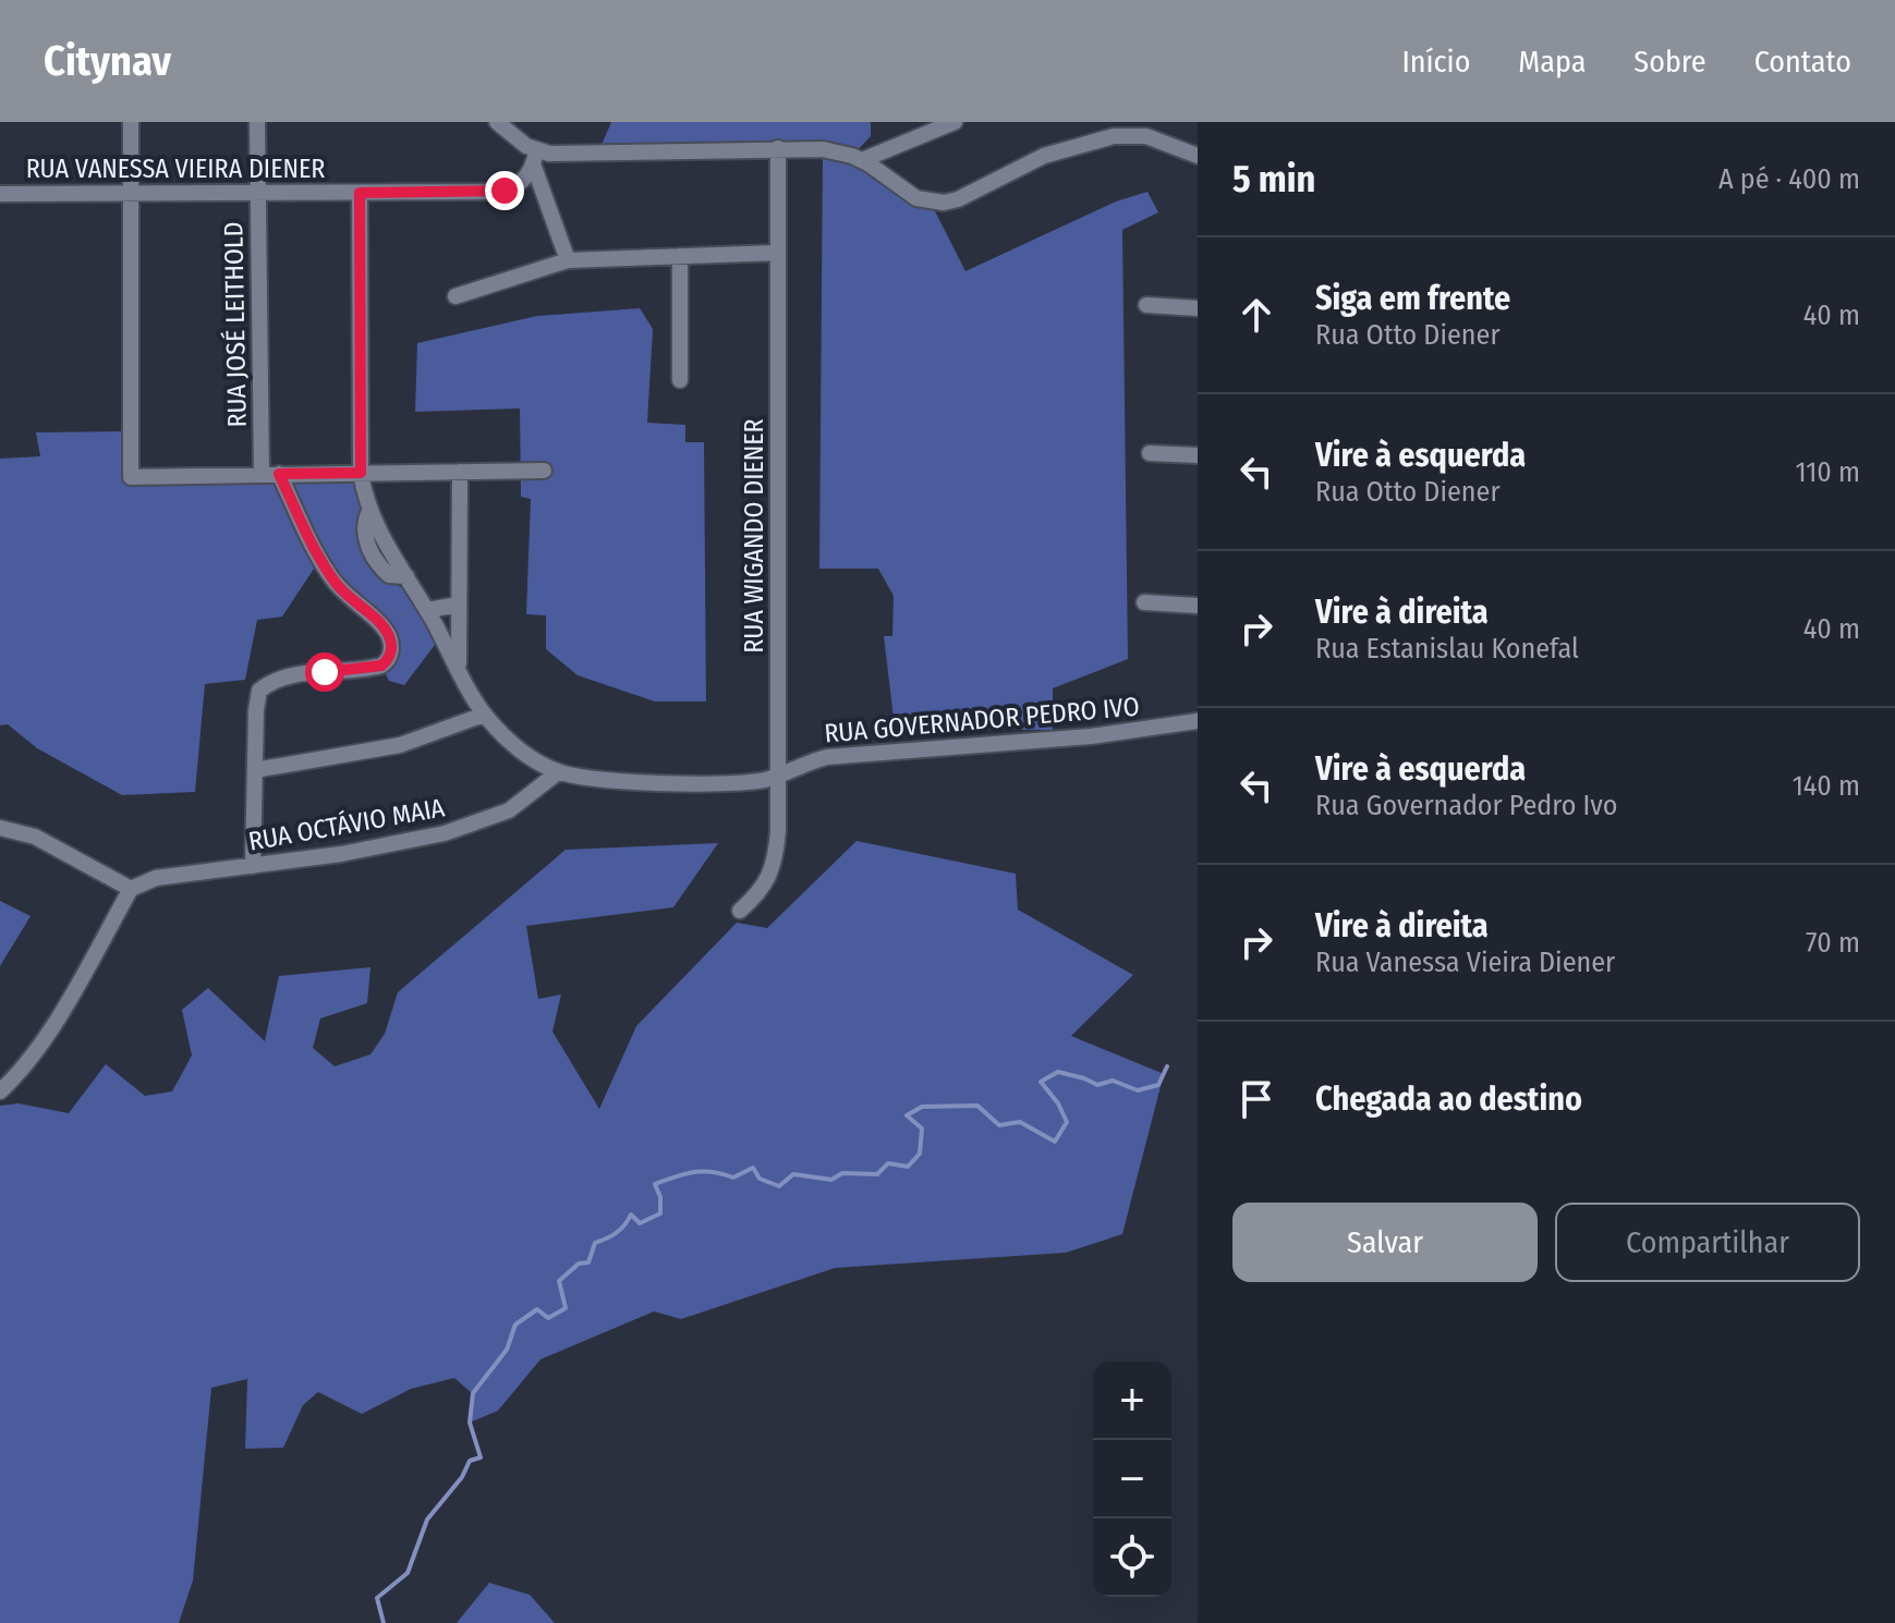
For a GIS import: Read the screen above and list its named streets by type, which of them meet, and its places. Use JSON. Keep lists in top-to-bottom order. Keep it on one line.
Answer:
{"streets":{"street":["RUA VANESSA VIEIRA DIENER","RUA JOSÉ LEITHOLD","RUA WIGANDO DIENER","RUA GOVERNADOR PEDRO IVO","RUA OCTÁVIO MAIA"]},"crossings":[["RUA VANESSA VIEIRA DIENER","RUA JOSÉ LEITHOLD"],["RUA VANESSA VIEIRA DIENER","RUA GOVERNADOR PEDRO IVO"],["RUA WIGANDO DIENER","RUA GOVERNADOR PEDRO IVO"],["RUA GOVERNADOR PEDRO IVO","RUA OCTÁVIO MAIA"]],"page":{"header":"Citynav","nav":["Início","Mapa","Sobre","Contato"],"heading":["5 min","A pé · 400 m"],"list":[["Siga em frente","Rua Otto Diener","40 m"],["Vire à esquerda","Rua Otto Diener","110 m"],["Vire à direita","Rua Estanislau Konefal","40 m"],["Vire à esquerda","Rua Governador Pedro Ivo","140 m"],["Vire à direita","Rua Vanessa Vieira Diener","70 m"],"Chegada ao destino"],"buttons":["Salvar","Compartilhar"],"map_buttons":["+","−"]}}
